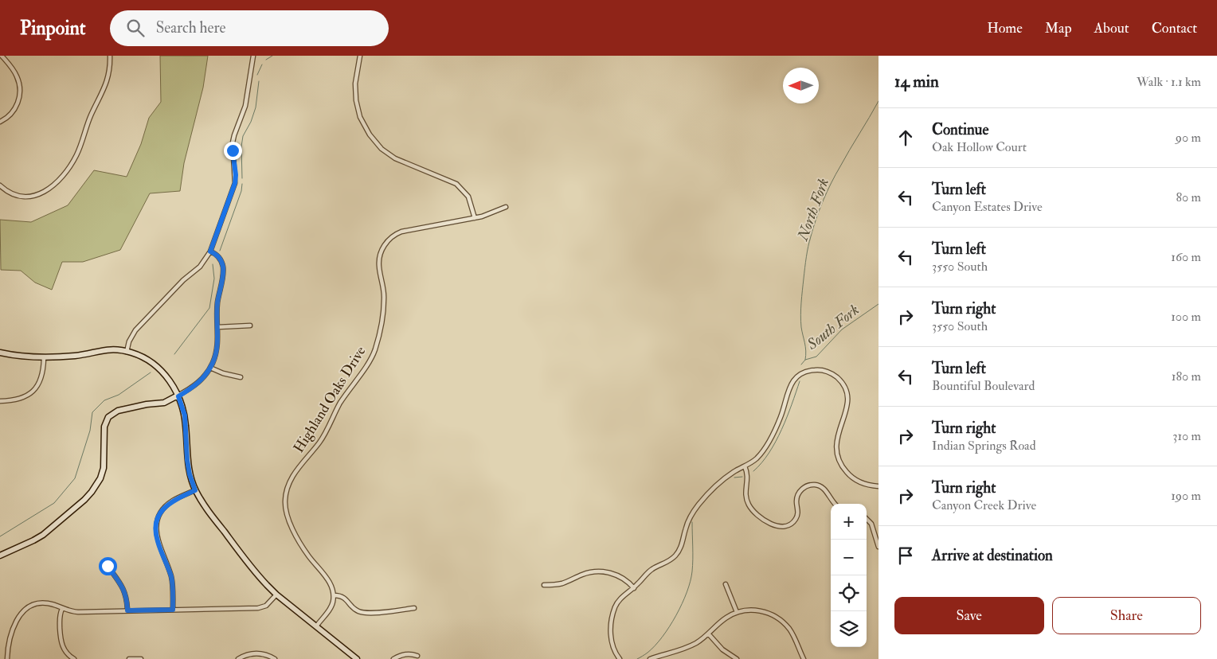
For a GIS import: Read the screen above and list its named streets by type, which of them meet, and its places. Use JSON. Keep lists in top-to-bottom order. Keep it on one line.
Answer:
{"streets":{"street":["Highland Oaks Drive"]},"water":["North Fork","South Fork"],"north":"left","page":{"header":"Pinpoint","search":"Search here","nav":["Home","Map","About","Contact"],"heading":["14 min","Walk · 1.1 km"],"list":[["Continue","Oak Hollow Court","90 m"],["Turn left","Canyon Estates Drive","80 m"],["Turn left","3550 South","160 m"],["Turn right","3550 South","100 m"],["Turn left","Bountiful Boulevard","180 m"],["Turn right","Indian Springs Road","310 m"],["Turn right","Canyon Creek Drive","190 m"],"Arrive at destination"],"map_buttons":["+","−"],"buttons":["Save","Share"]}}
